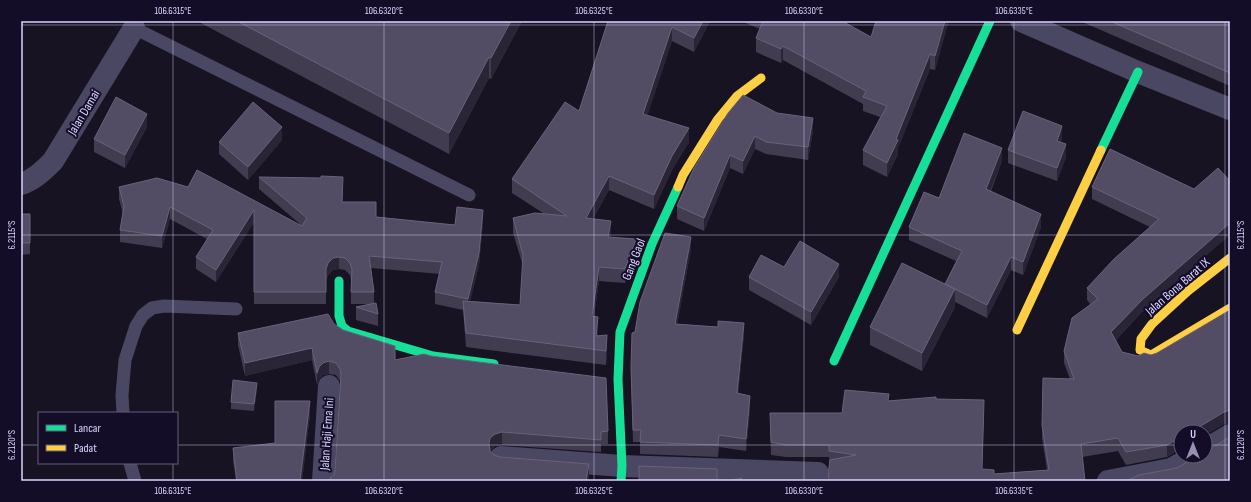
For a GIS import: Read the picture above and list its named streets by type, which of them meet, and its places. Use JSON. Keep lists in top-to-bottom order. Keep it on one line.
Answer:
{"streets":{"street":["Jalan Damai","Gang Gaol","Jalan Bona Barat IX","Jalan Haji Ema Ini"]},"legend":["Lancar","Padat"],"north":"top","coordinates":["106.6315°E","106.6320°E","106.6325°E","106.6330°E","106.6335°E","6.2115°S","6.2120°S"]}
